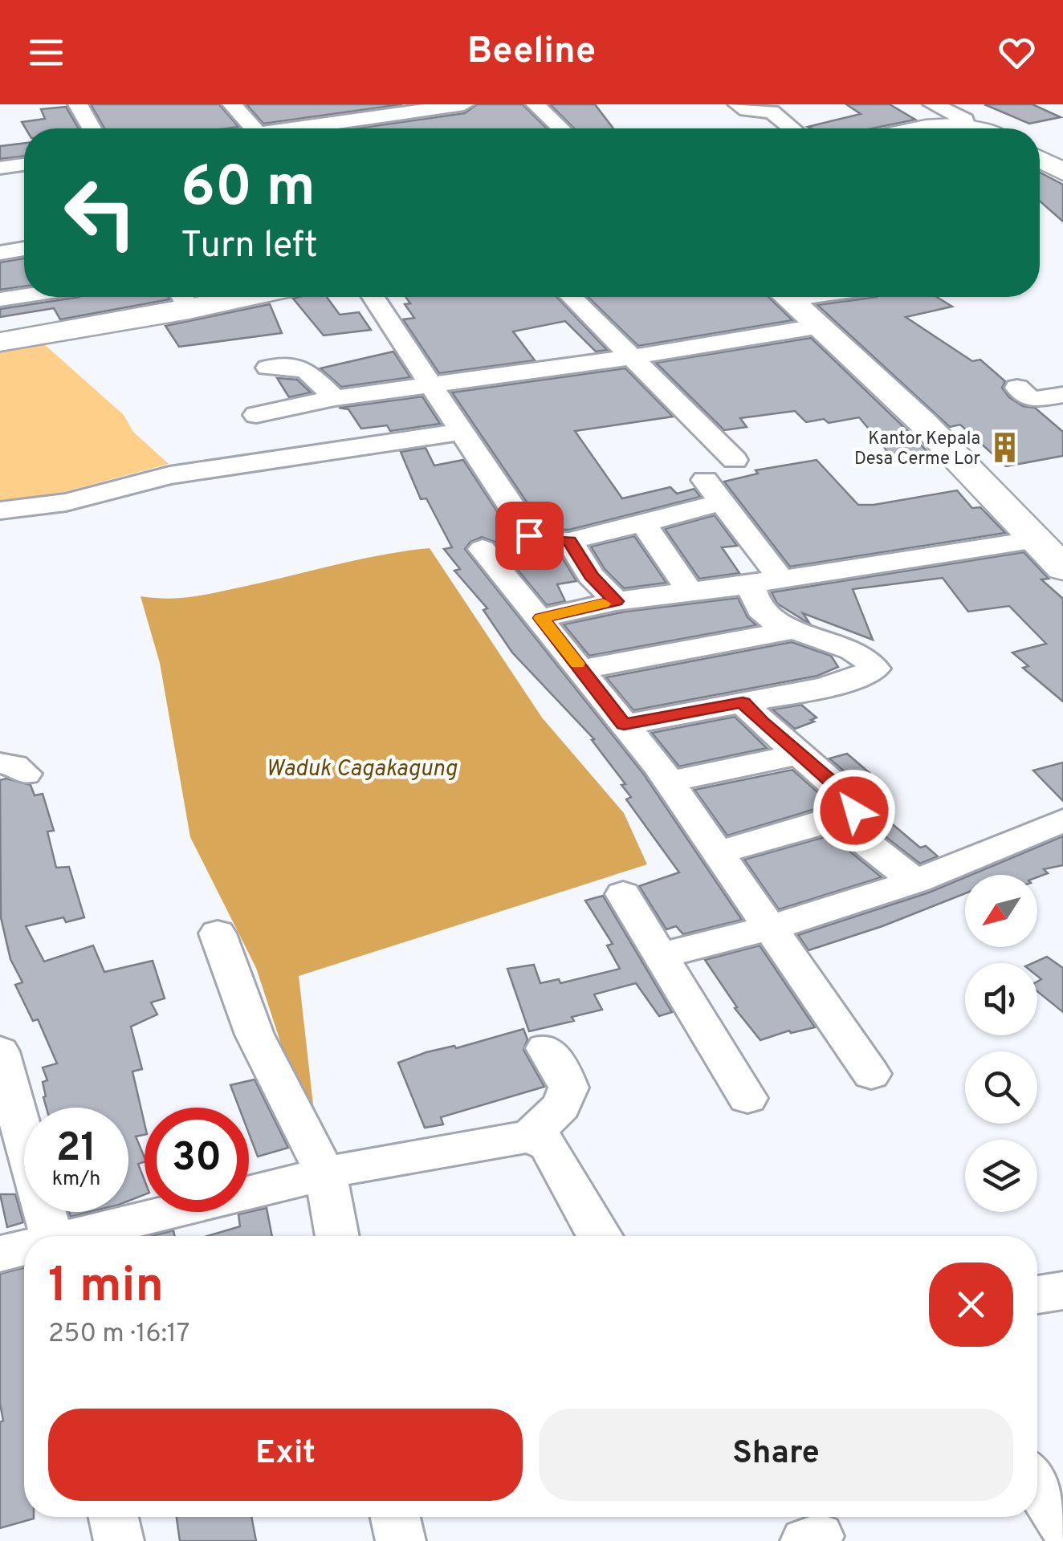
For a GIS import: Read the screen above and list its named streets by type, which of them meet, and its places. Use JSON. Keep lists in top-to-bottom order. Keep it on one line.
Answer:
{"water":["Waduk Cagakagung"],"places":{"building":["Kantor Kepala Desa Cerme Lor"]},"north":"bottom left","page":{"header":"Beeline","turn":["60 m","Turn left"],"speed":"21 km/h","limit":"30","heading":["1 min","250 m · 16:17"],"buttons":["Exit","Share"]}}
